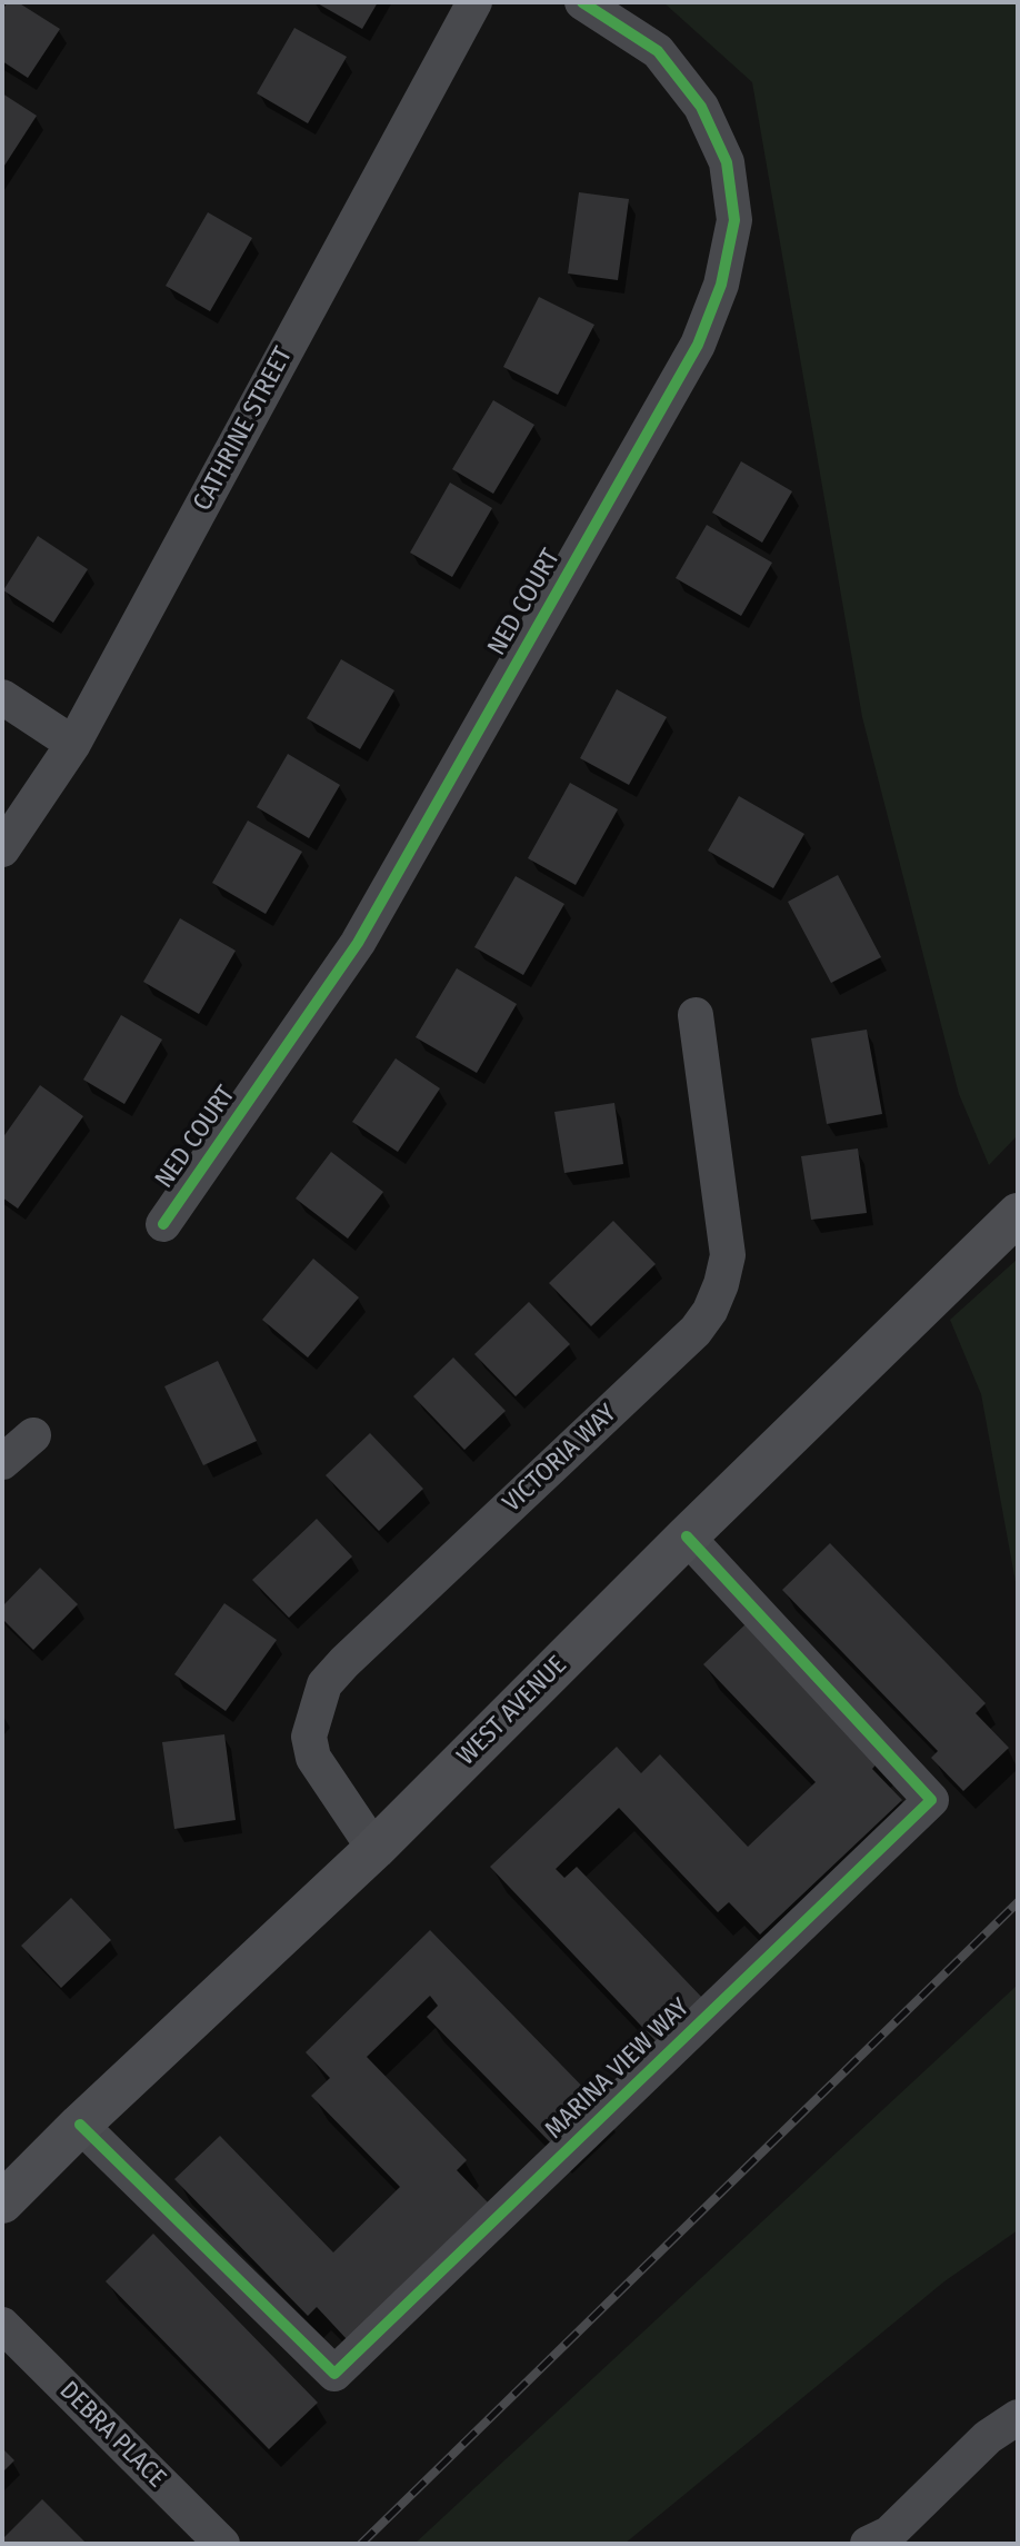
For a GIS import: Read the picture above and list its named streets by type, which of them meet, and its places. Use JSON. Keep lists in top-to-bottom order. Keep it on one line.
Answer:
{"streets":{"street":["CATHRINE STREET","NED COURT","VICTORIA WAY","WEST AVENUE","MARINA VIEW WAY","DEBRA PLACE"]},"crossings":[["VICTORIA WAY","WEST AVENUE"],["WEST AVENUE","MARINA VIEW WAY"]]}
